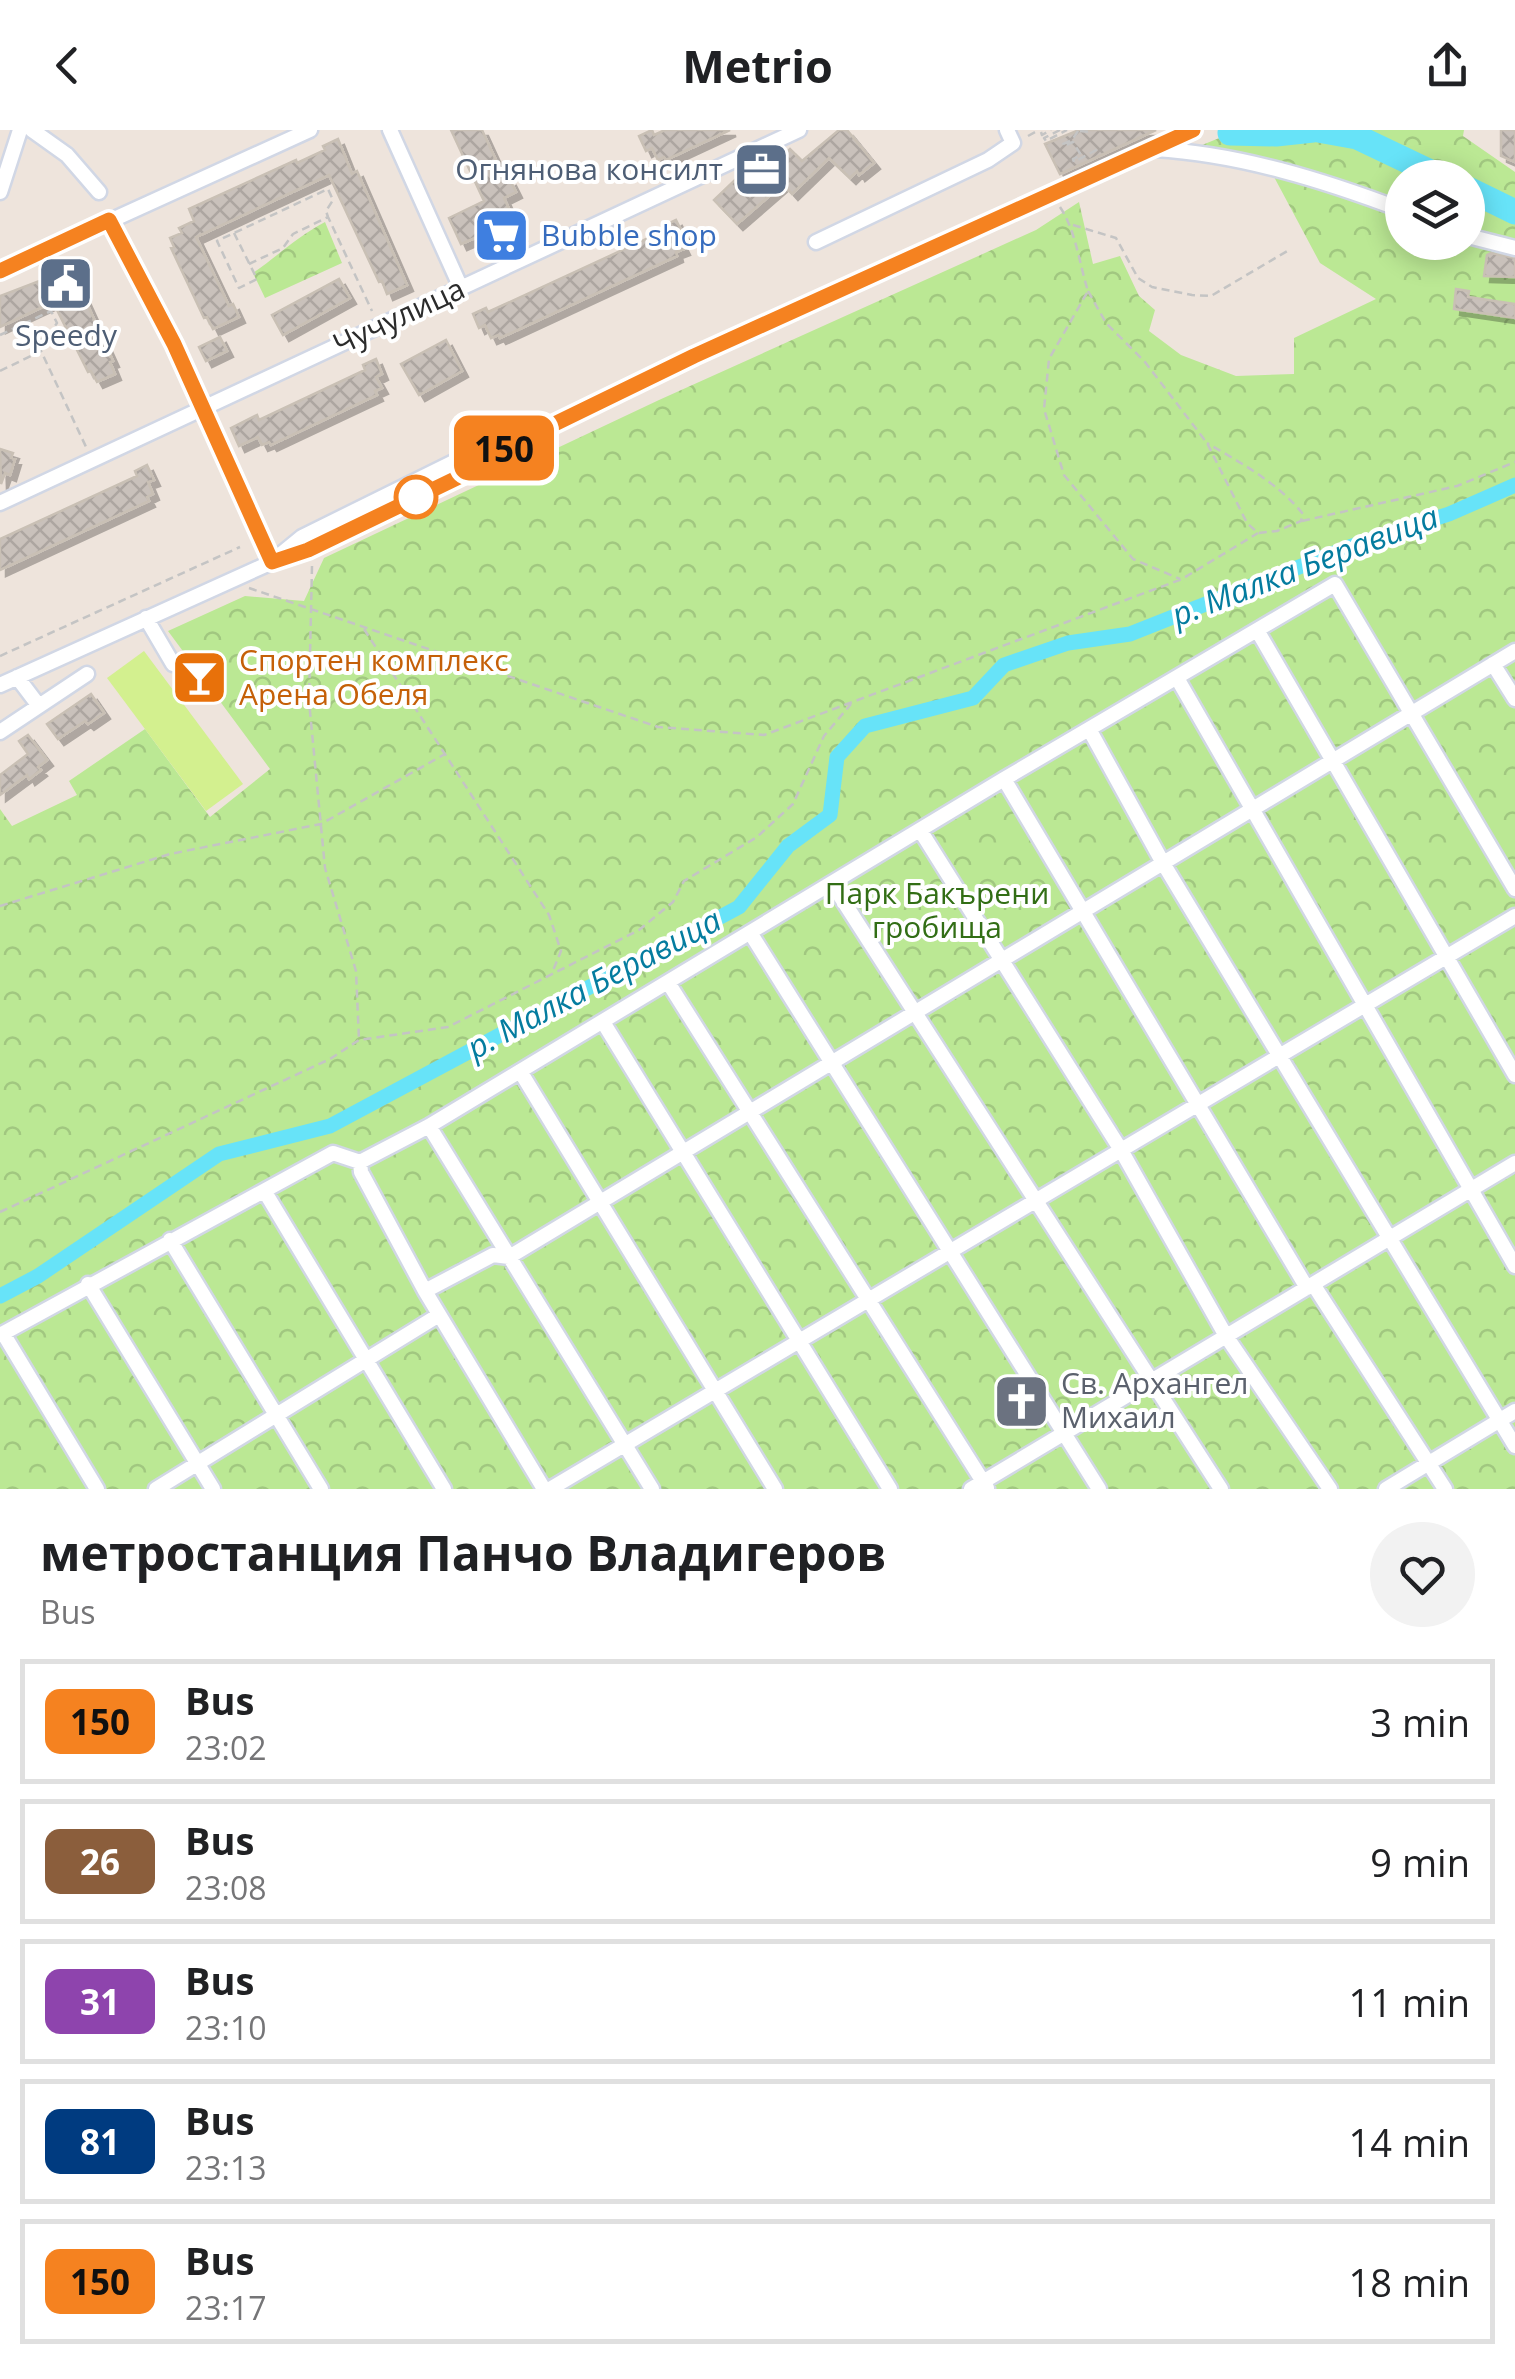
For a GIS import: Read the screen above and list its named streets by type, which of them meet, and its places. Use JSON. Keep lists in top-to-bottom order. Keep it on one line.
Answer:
{"streets":{"street":["Чучулица"]},"water":["р. Малка Беравица"],"parks":["Парк Бакърени гробища"],"places":{"office":["Огнянова консилт"],"supermarket":["Bubble shop"],"public building":["Speedy"],"bar":["Спортен комплекс Арена Обеля"],"church":["Св. Архангел Михаил"]},"lines":["bus line 150"],"page":{"header":"Metrio","on_map":"150","heading":["метростанция Панчо Владигеров","Bus"],"list":[{"mark":"150","name":"Bus","note":"23:02","value":"3 min"},{"mark":"26","name":"Bus","note":"23:08","value":"9 min"},{"mark":"31","name":"Bus","note":"23:10","value":"11 min"},{"mark":"81","name":"Bus","note":"23:13","value":"14 min"},{"mark":"150","name":"Bus","note":"23:17","value":"18 min"}]}}
